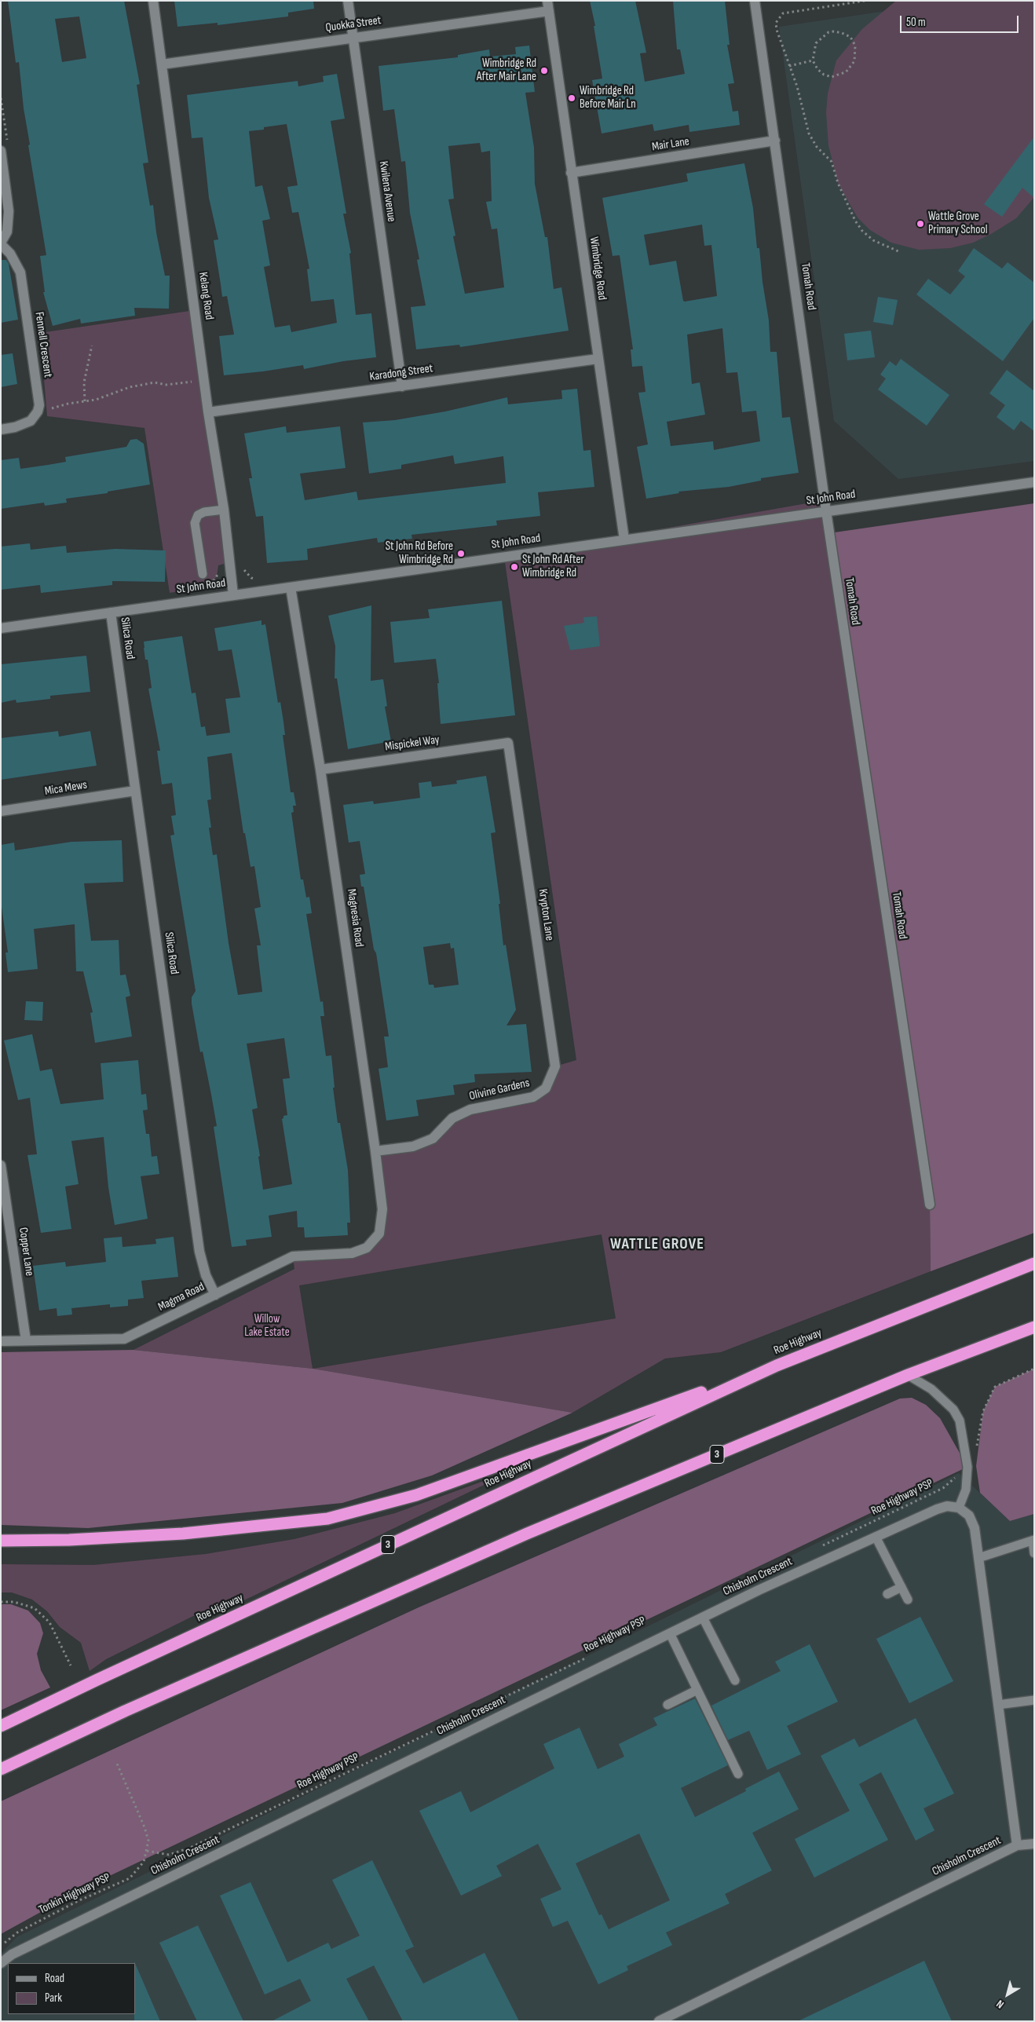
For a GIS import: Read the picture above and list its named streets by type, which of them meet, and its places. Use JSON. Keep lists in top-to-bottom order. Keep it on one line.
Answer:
{"streets":{"highway":["Roe Highway","3"],"street":["Quokka Street","Mair Lane","Kwilena Avenue","Wimbridge Road","Tomah Road","Kelang Road","Fennell Crescent","Karadong Street","St John Road","Silica Road","Mispickel Way","Mica Mews","Krypton Lane","Magnesia Road","Olivine Gardens","Copper Lane","Magma Road","Chisholm Crescent"],"path":["Roe Highway PSP","Tonkin Highway PSP"]},"crossings":[["Quokka Street","Kwilena Avenue"],["Quokka Street","Wimbridge Road"],["Quokka Street","Kelang Road"],["Mair Lane","Wimbridge Road"],["Mair Lane","Tomah Road"],["Kwilena Avenue","Karadong Street"],["Wimbridge Road","Karadong Street"],["Wimbridge Road","St John Road"],["Tomah Road","St John Road"],["Kelang Road","Karadong Street"],["Kelang Road","St John Road"],["St John Road","Silica Road"],["St John Road","Magnesia Road"],["Silica Road","Mica Mews"],["Silica Road","Magma Road"],["Mispickel Way","Krypton Lane"],["Mispickel Way","Magnesia Road"],["Krypton Lane","Olivine Gardens"],["Magnesia Road","Olivine Gardens"],["Magnesia Road","Magma Road"],["Copper Lane","Magma Road"],["Roe Highway PSP","Tonkin Highway PSP"]],"districts":["WATTLE GROVE"],"parks":["Willow Lake Estate"],"places":["Wimbridge Rd After Mair Lane","Wimbridge Rd Before Mair Ln","Wattle Grove Primary School","St John Rd Before Wimbridge Rd","St John Rd After Wimbridge Rd"],"legend":["Road","Park"],"scale_bar":"50 m","north":"bottom left"}
